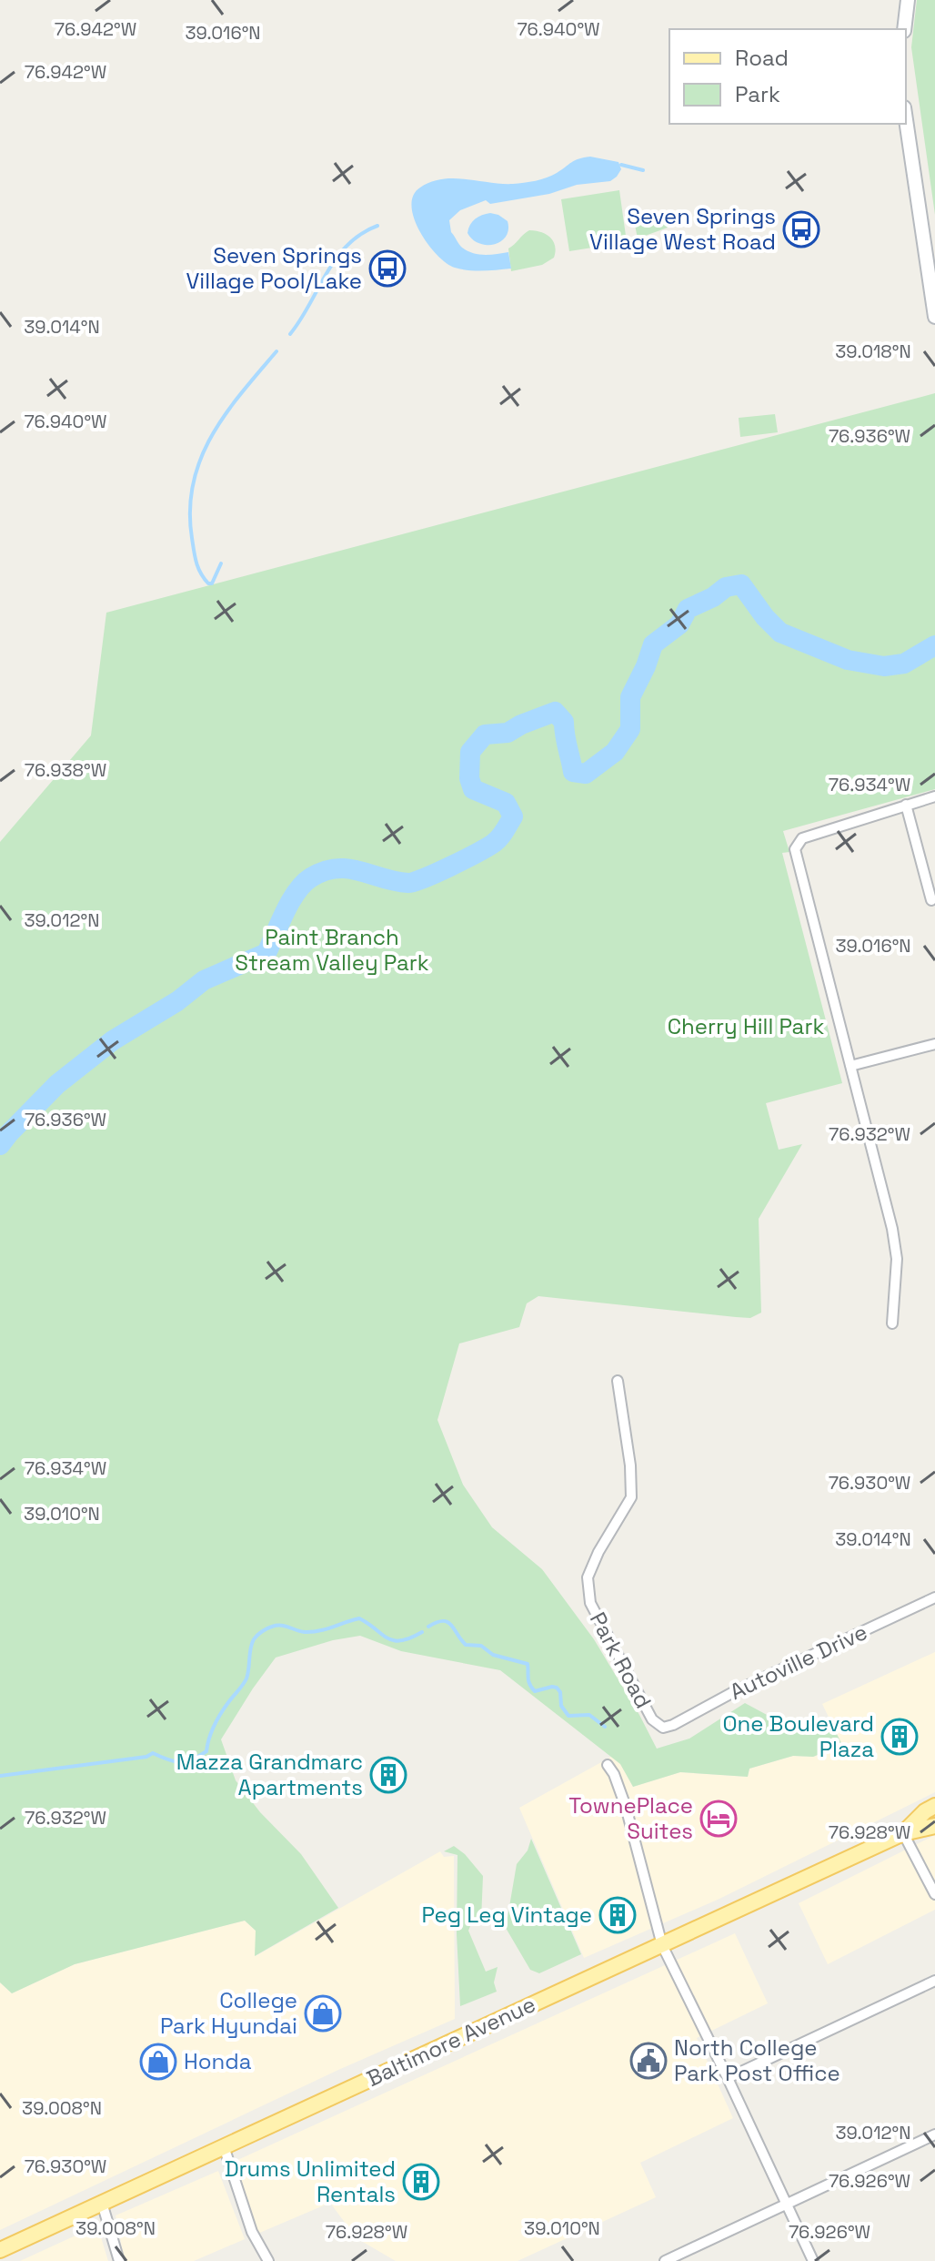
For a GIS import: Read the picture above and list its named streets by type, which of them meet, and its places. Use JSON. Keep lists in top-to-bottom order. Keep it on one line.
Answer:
{"streets":{"main road":["Baltimore Avenue"],"street":["Park Road","Autoville Drive"]},"crossings":[["Park Road","Autoville Drive"]],"parks":["Paint Branch Stream Valley Park","Cherry Hill Park"],"places":{"bus stop":["Seven Springs Village West Road","Seven Springs Village Pool/Lake"],"building":["One Boulevard Plaza","Mazza Grandmarc Apartments","Peg Leg Vintage","Drums Unlimited Rentals"],"hotel":["TownePlace Suites"],"shop":["College Park Hyundai","Honda"],"public building":["North College Park Post Office"]},"legend":["Road","Park"],"coordinates":["76.942°W","76.940°W","39.016°N","39.014°N","39.018°N","76.936°W","76.938°W","76.934°W","39.012°N","76.932°W","76.930°W","39.010°N","76.928°W","39.008°N","76.926°W"]}
